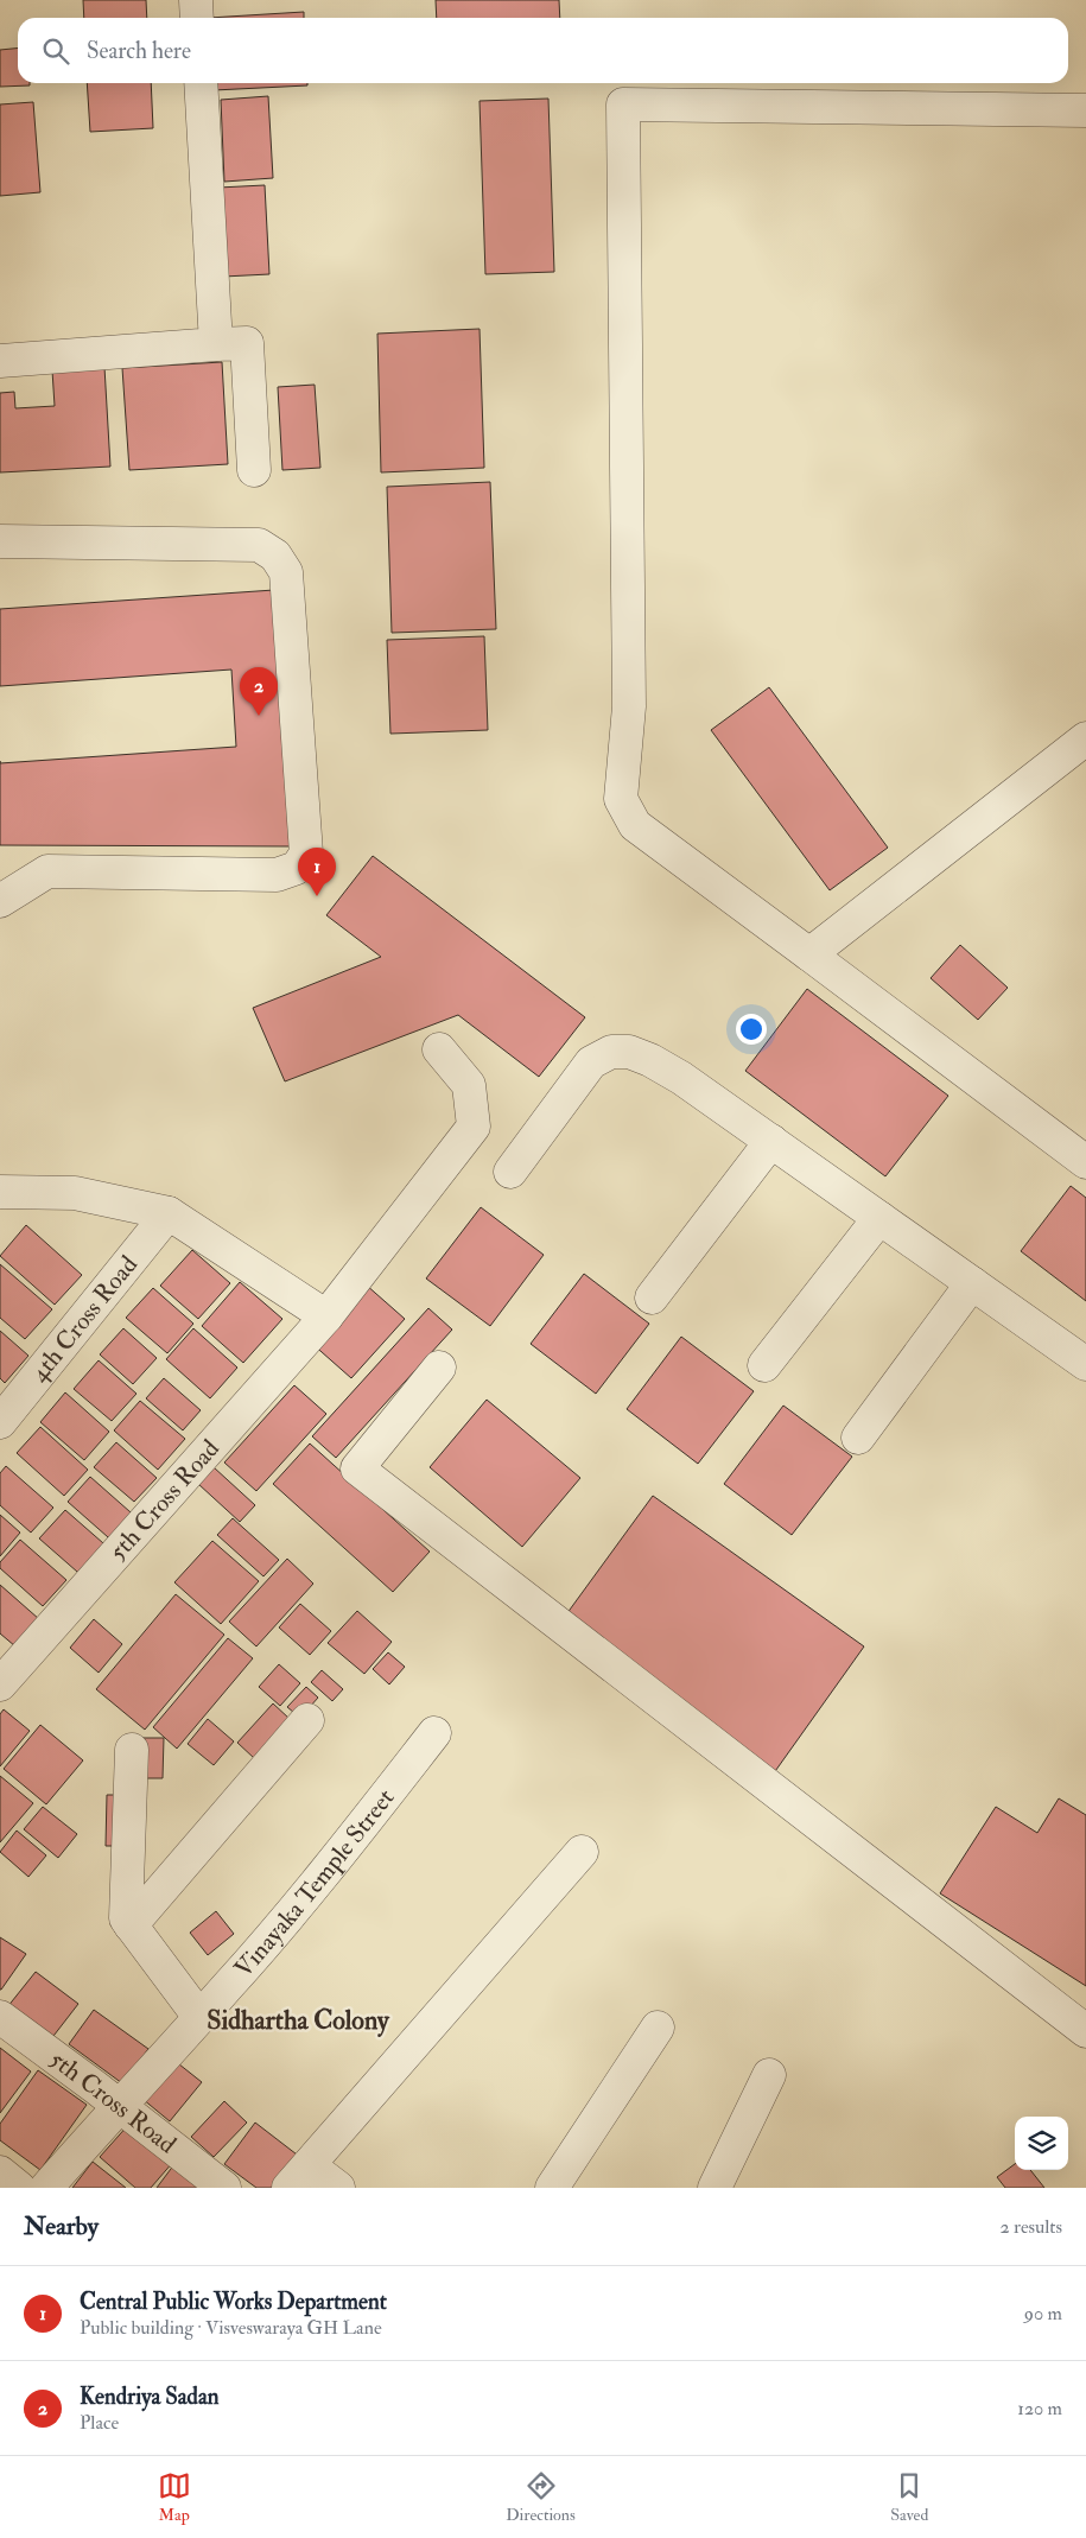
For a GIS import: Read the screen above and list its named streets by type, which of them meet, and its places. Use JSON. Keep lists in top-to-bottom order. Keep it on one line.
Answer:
{"streets":{"street":["4th Cross Road","5th Cross Road","Vinayaka Temple Street"]},"crossings":[["5th Cross Road","Vinayaka Temple Street"]],"districts":["Sidhartha Colony"],"page":{"search":"Search here","pins":["2","1"],"heading":["Nearby","2 results"],"list":[{"mark":"1","name":"Central Public Works Department","note":"Public building · Visveswaraya GH Lane","value":"90 m"},{"mark":"2","name":"Kendriya Sadan","note":"Place","value":"120 m"}],"nav":["Map","Directions","Saved"]}}
